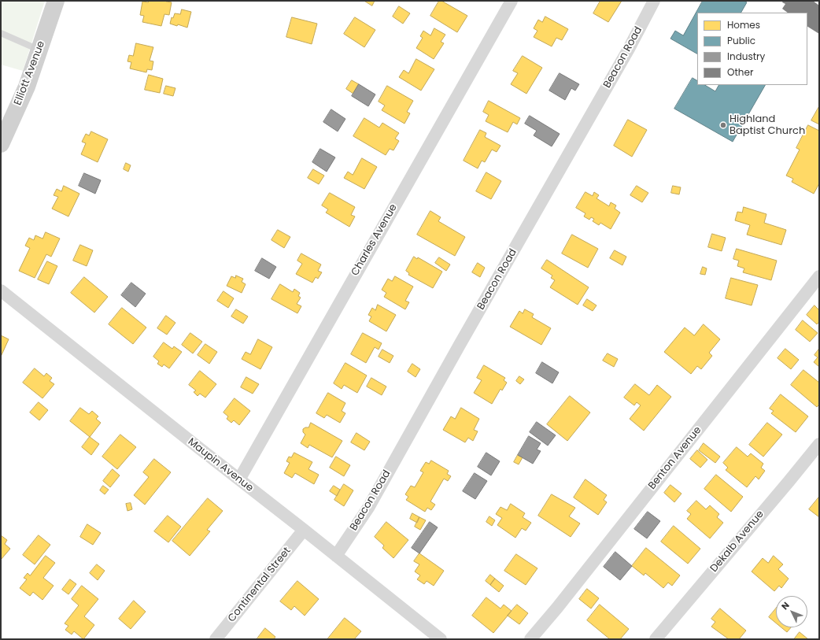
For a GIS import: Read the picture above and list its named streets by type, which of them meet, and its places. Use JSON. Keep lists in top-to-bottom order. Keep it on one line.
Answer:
{"streets":{"street":["Beacon Road","Elliott Avenue","Charles Avenue","Benton Avenue","Maupin Avenue","Dekalb Avenue","Continental Street"]},"crossings":[["Beacon Road","Maupin Avenue"],["Charles Avenue","Maupin Avenue"],["Maupin Avenue","Continental Street"]],"places":["Highland Baptist Church"],"legend":["Homes","Public","Industry","Other"],"north":"top left"}
